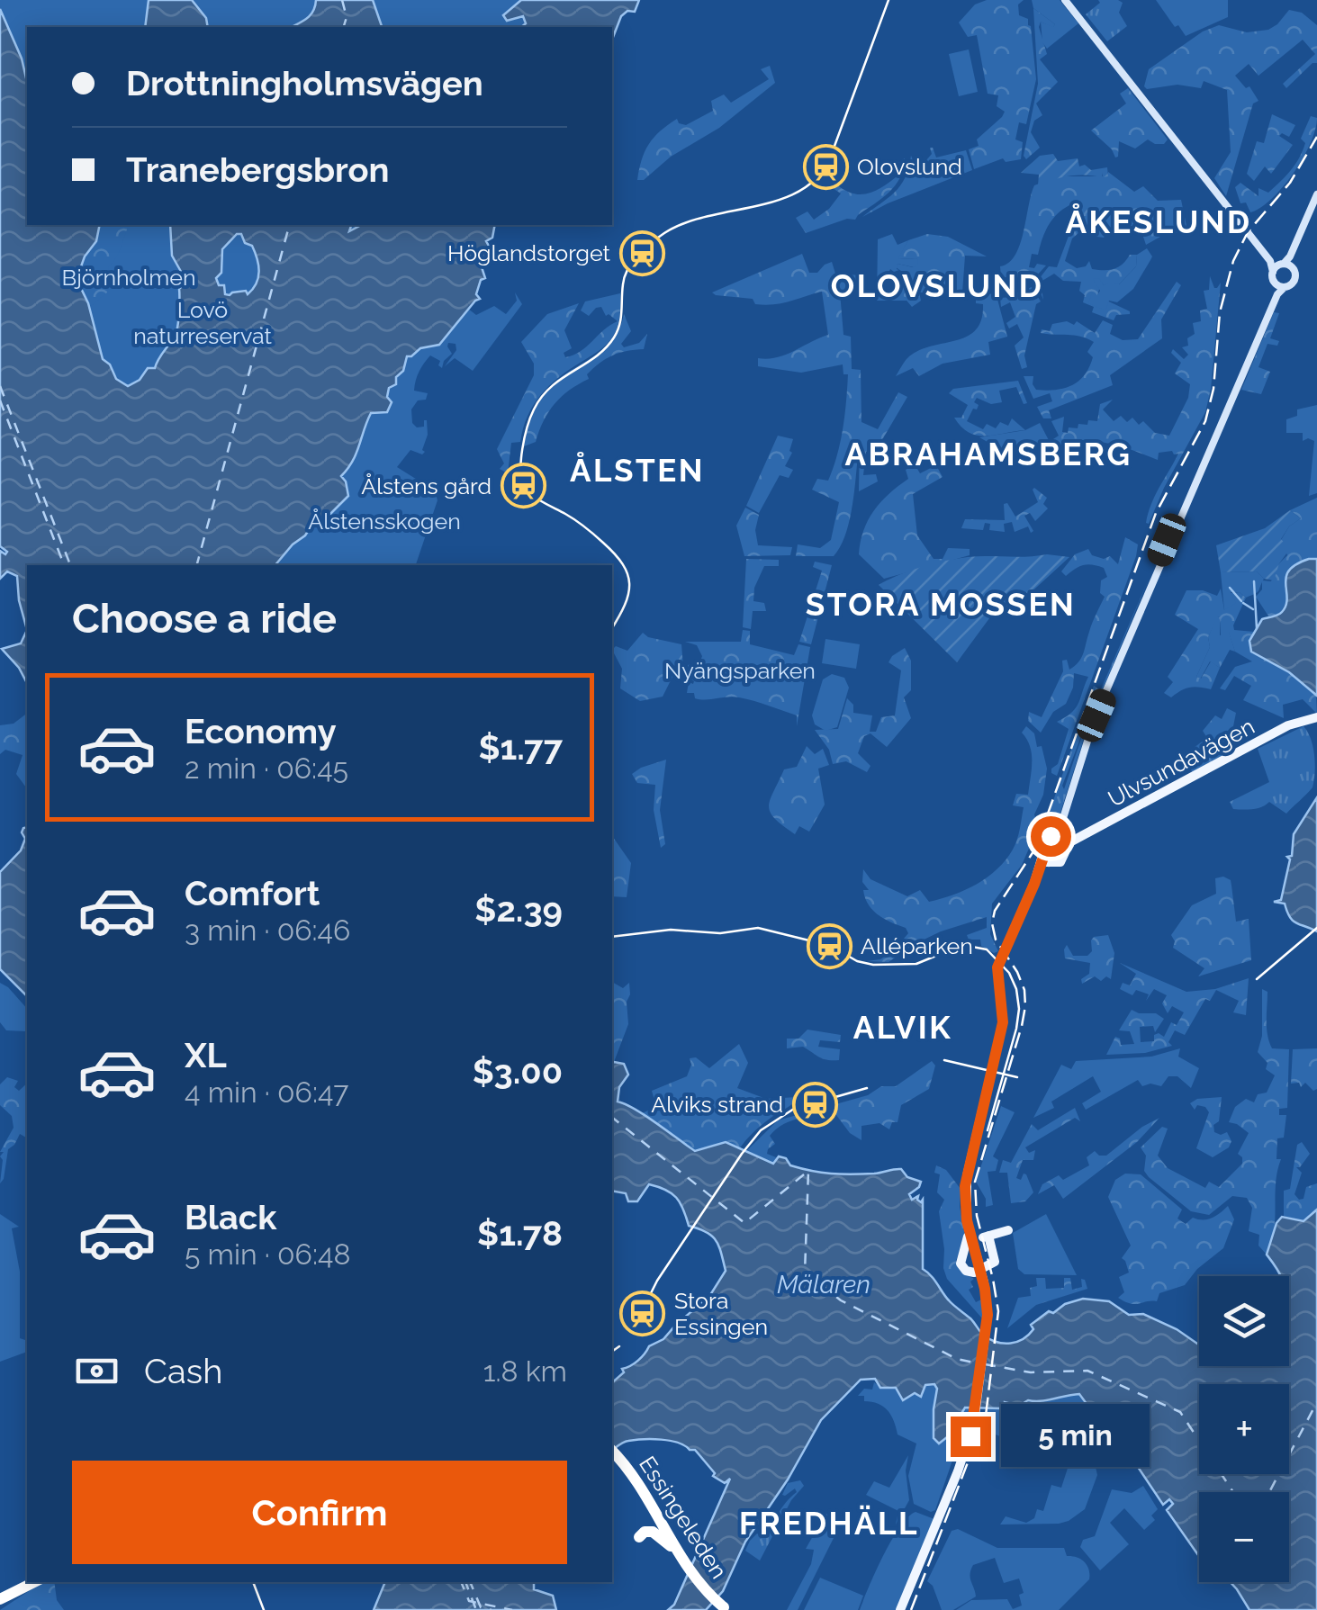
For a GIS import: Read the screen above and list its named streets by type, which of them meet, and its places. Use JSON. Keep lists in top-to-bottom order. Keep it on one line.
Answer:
{"streets":{"highway":["Essingeleden"],"main road":["Ulvsundavägen"]},"districts":["ÅKESLUND","OLOVSLUND","ABRAHAMSBERG","ÅLSTEN","STORA MOSSEN","ALVIK","FREDHÄLL"],"water":["Mälaren"],"parks":["Björnholmen","Lovö naturreservat","Ålstensskogen","Nyängsparken"],"places":{"station":["Olovslund","Höglandstorget","Ålstens gård","Alléparken","Alviks strand","Stora Essingen"]},"page":{"banner":["Drottningholmsvägen","Tranebergsbron"],"heading":"Choose a ride","list":[{"name":"Economy","note":"2 min · 06:45","value":"$1.77"},{"name":"Comfort","note":"3 min · 06:46","value":"$2.39"},{"name":"XL","note":"4 min · 06:47","value":"$3.00"},{"name":"Black","note":"5 min · 06:48","value":"$1.78"}],"map_buttons":["+","−"],"pay":["Cash","1.8 km"],"bubble":"5 min","buttons":"Confirm"}}
